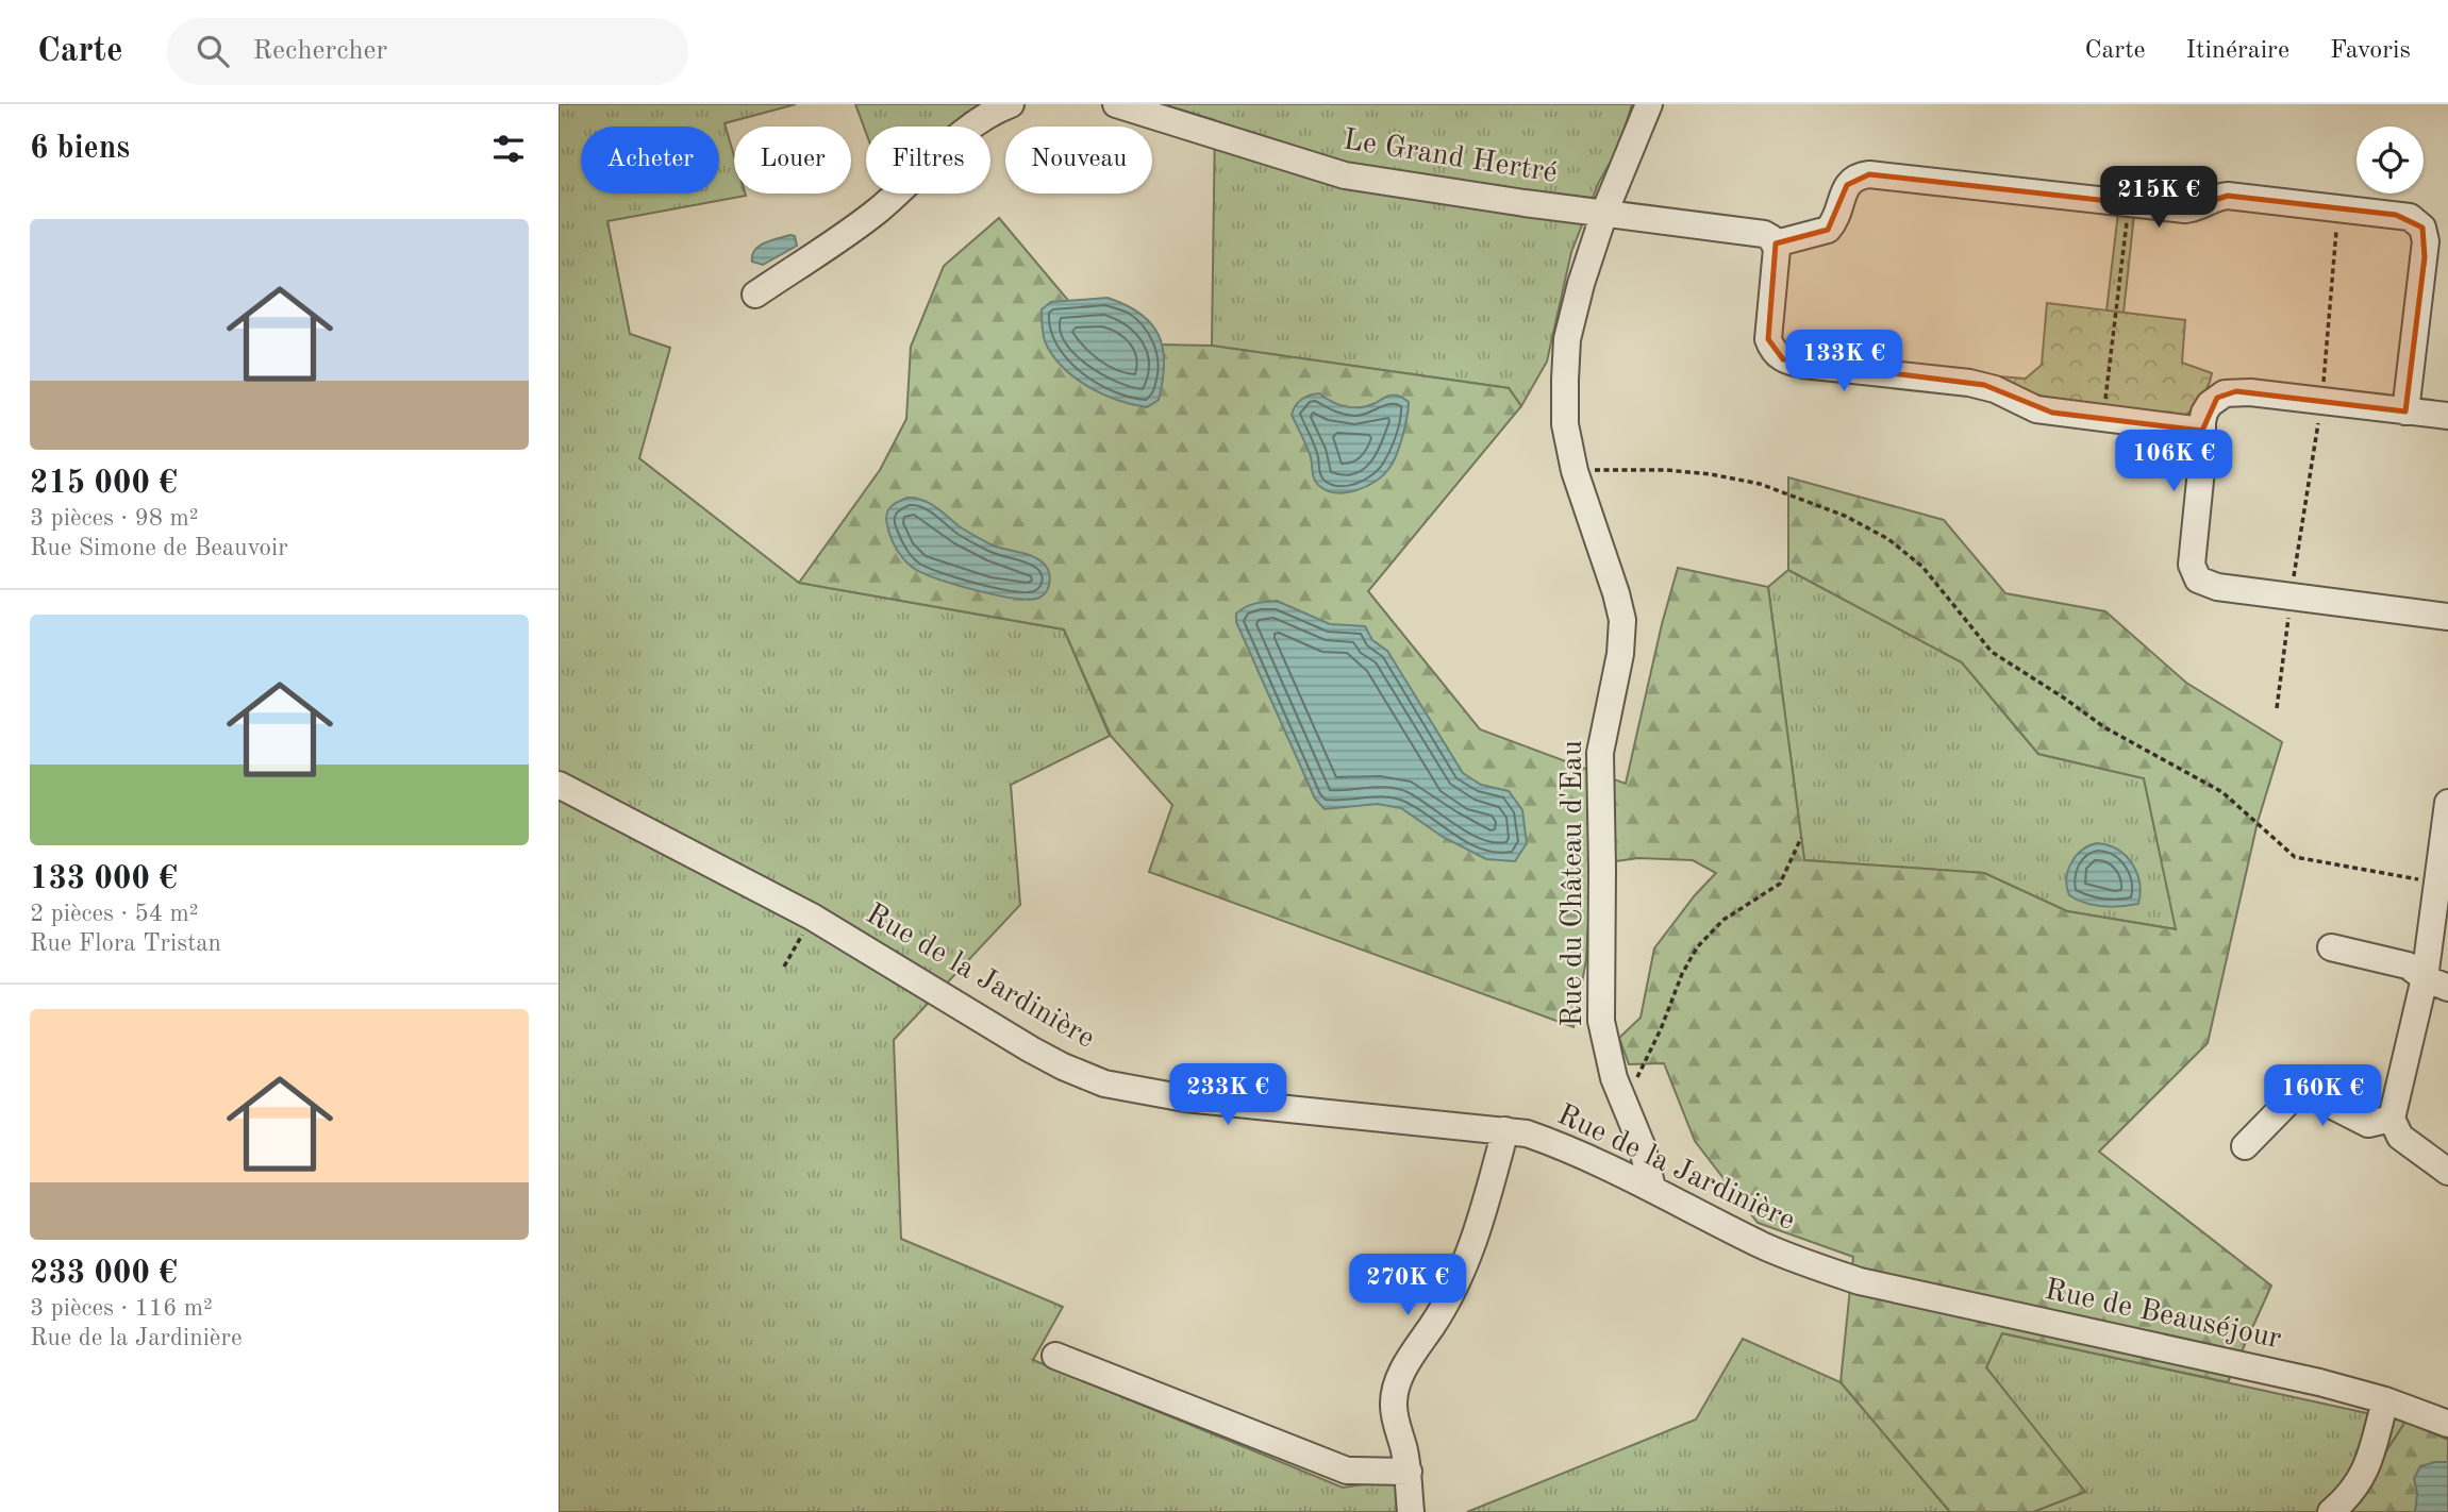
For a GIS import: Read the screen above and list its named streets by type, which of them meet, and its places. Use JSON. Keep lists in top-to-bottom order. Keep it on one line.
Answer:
{"streets":{"street":["Le Grand Hertré","Rue du Château d'Eau","Rue de la Jardinière","Rue de Beauséjour"]},"crossings":[["Le Grand Hertré","Rue du Château d'Eau"],["Rue du Château d'Eau","Rue de la Jardinière"],["Rue de la Jardinière","Rue de Beauséjour"]],"page":{"header":"Carte","search":"Rechercher","nav":["Carte","Itinéraire","Favoris"],"heading":"6 biens","chip":["Acheter","Louer","Filtres","Nouveau"],"price":["215K €","133K €","106K €","233K €","160K €","270K €"],"list":[{"name":"215 000 €","note":"3 pièces · 98 m² · Rue Simone de Beauvoir"},{"name":"133 000 €","note":"2 pièces · 54 m² · Rue Flora Tristan"},{"name":"233 000 €","note":"3 pièces · 116 m² · Rue de la Jardinière"}]}}
